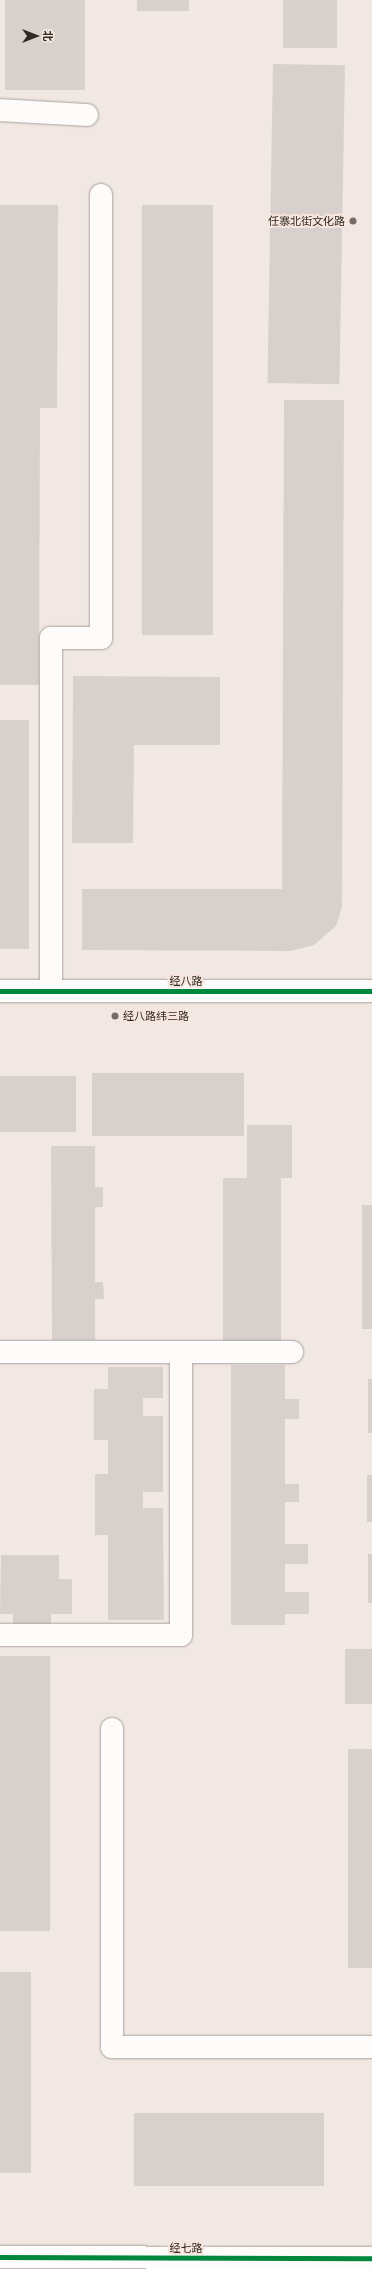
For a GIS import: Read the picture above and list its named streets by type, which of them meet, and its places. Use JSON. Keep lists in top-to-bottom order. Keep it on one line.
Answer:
{"streets":{"street":["经八路","经七路"]},"places":["任寨北街文化路","经八路纬三路"],"north":"right"}
